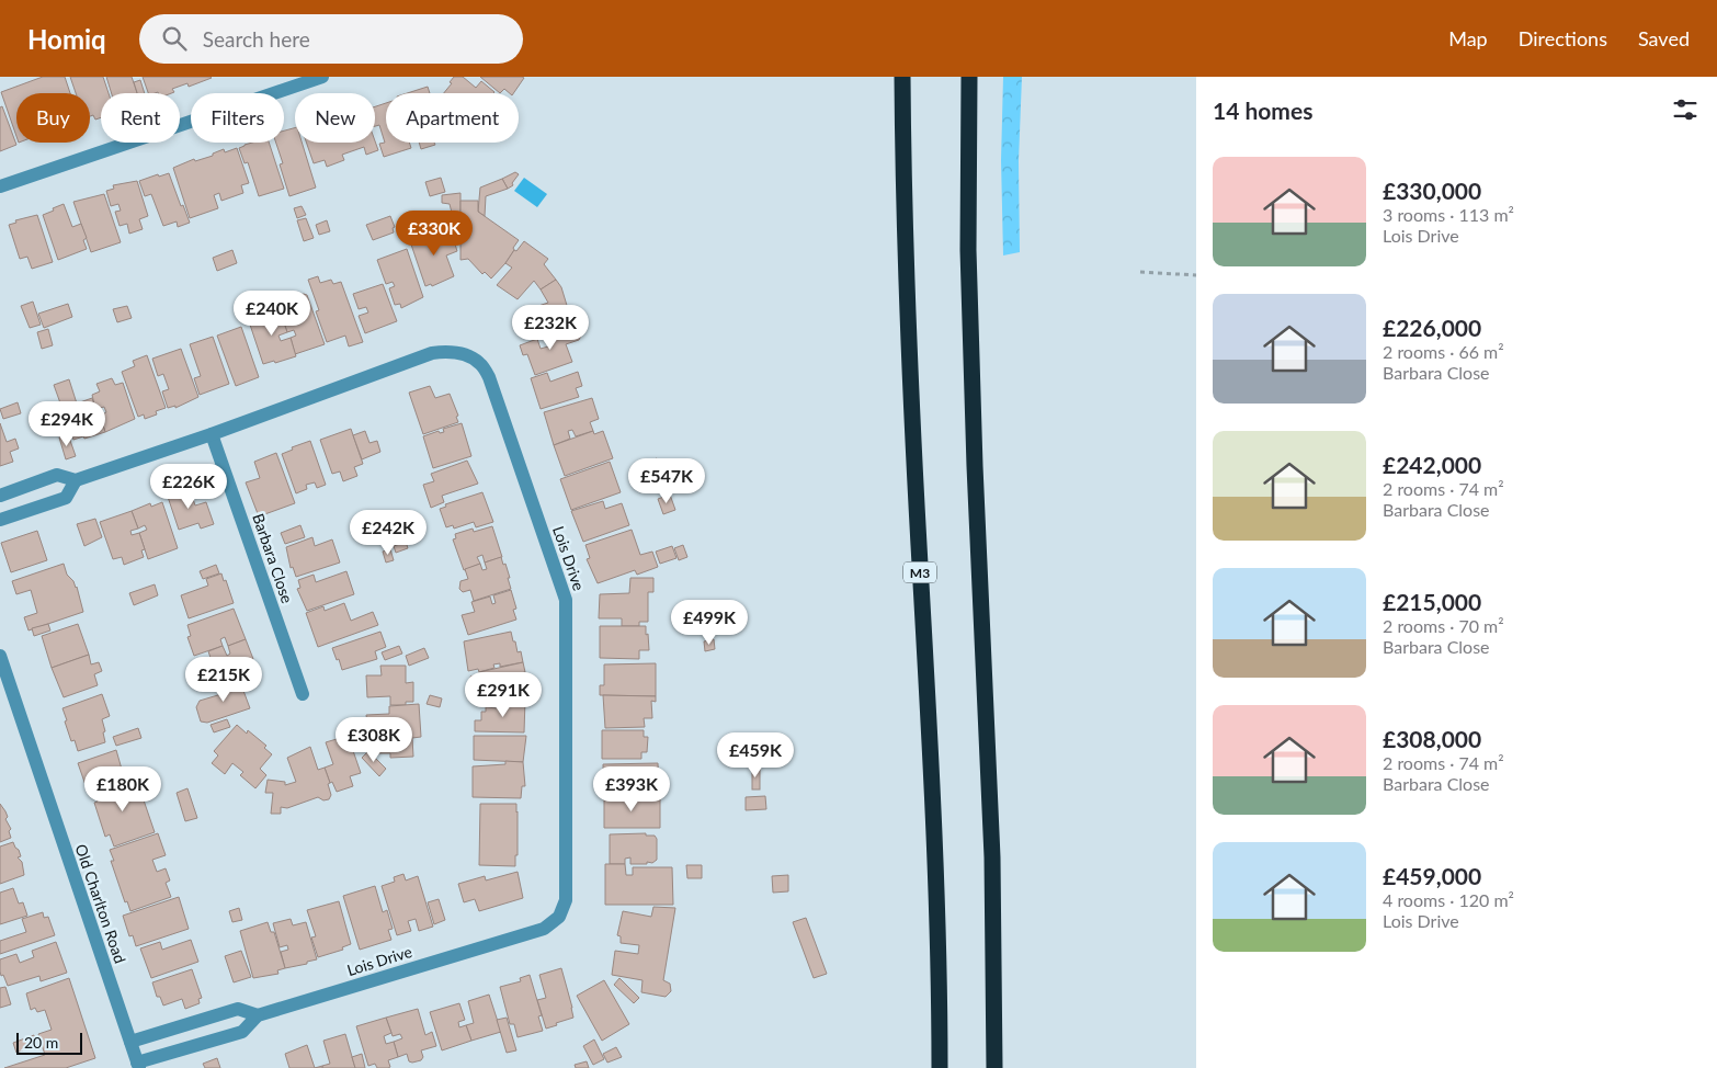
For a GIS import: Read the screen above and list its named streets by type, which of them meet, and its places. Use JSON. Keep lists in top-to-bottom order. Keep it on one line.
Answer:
{"streets":{"highway":["M3"],"street":["Barbara Close","Lois Drive","Old Charlton Road"]},"crossings":[["Barbara Close","Lois Drive"],["Lois Drive","Old Charlton Road"]],"scale_bar":"20 m","page":{"header":"Homiq","search":"Search here","nav":["Map","Directions","Saved"],"heading":"14 homes","chip":["Buy","Rent","Filters","New","Apartment"],"list":[{"name":"£330,000","note":"3 rooms · 113 m² · Lois Drive"},{"name":"£226,000","note":"2 rooms · 66 m² · Barbara Close"},{"name":"£242,000","note":"2 rooms · 74 m² · Barbara Close"},{"name":"£215,000","note":"2 rooms · 70 m² · Barbara Close"},{"name":"£308,000","note":"2 rooms · 74 m² · Barbara Close"},{"name":"£459,000","note":"4 rooms · 120 m² · Lois Drive"}],"price":["£330K","£240K","£232K","£294K","£547K","£226K","£242K","£499K","£215K","£291K","£308K","£459K","£180K","£393K"],"scale":"20 m"}}
